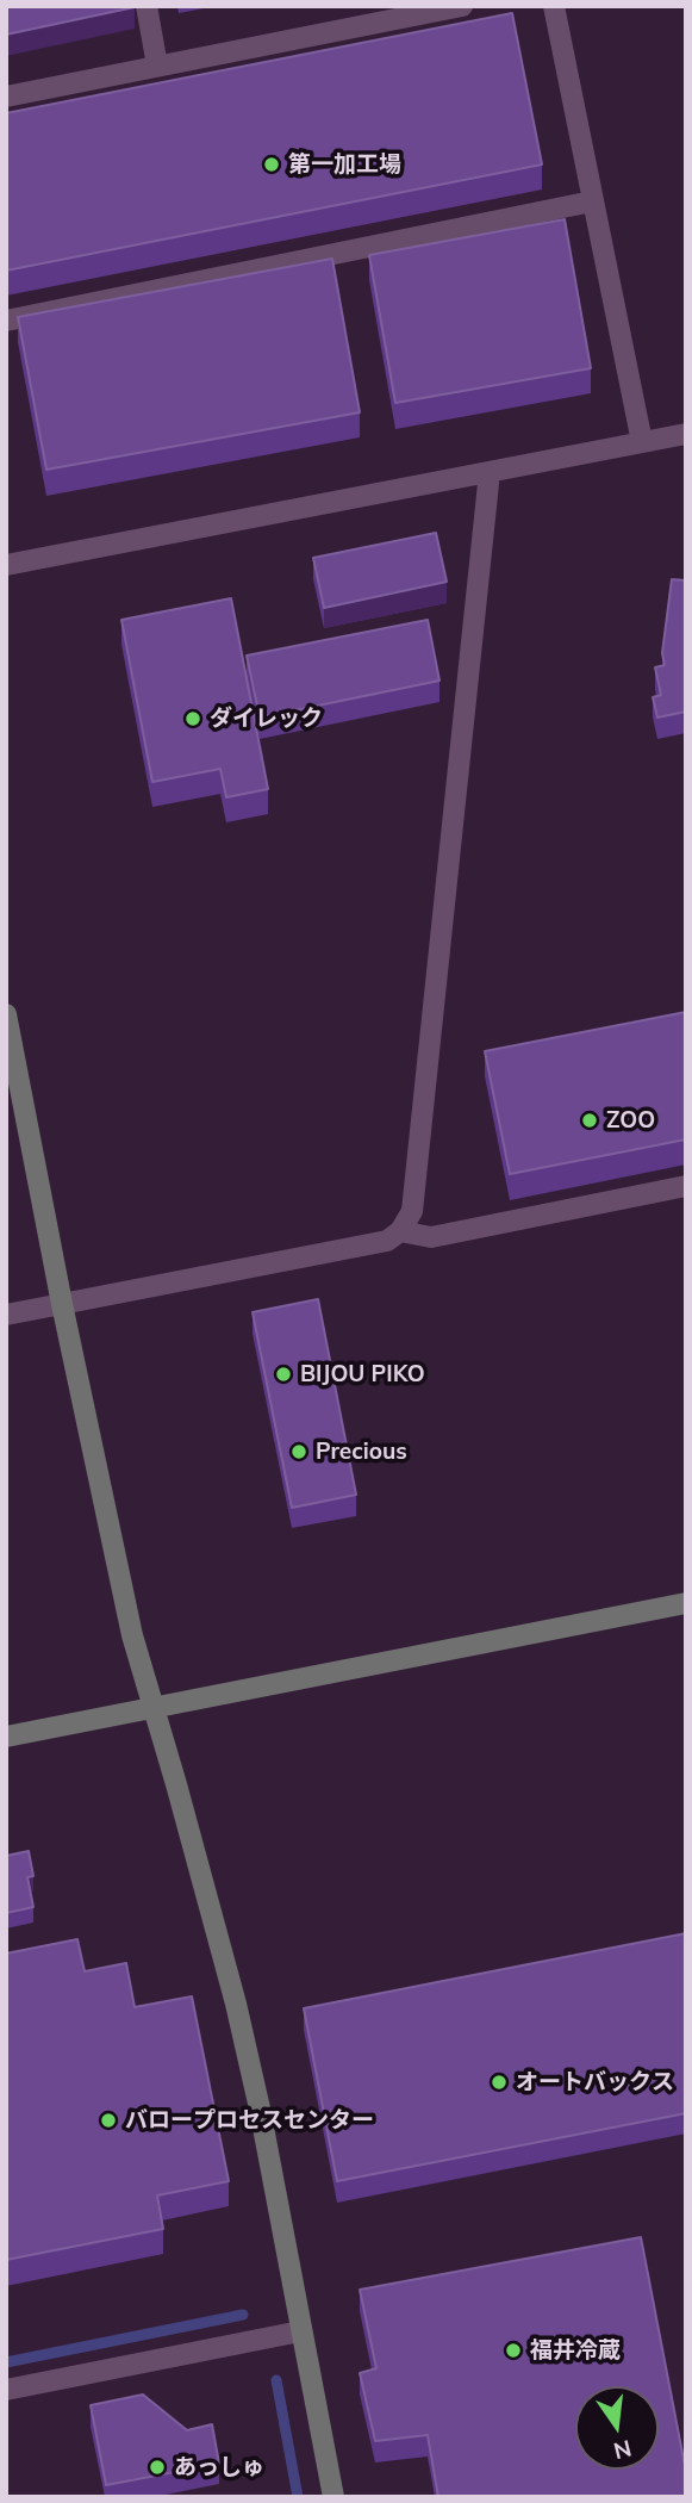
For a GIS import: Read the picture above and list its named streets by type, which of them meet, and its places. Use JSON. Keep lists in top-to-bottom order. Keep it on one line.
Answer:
{"places":["第一加工場","ダイレック","ZOO","BIJOU PIKO","Precious","オートバックス","バロープロセスセンター","福井冷蔵","あっしゅ"],"north":"bottom"}
